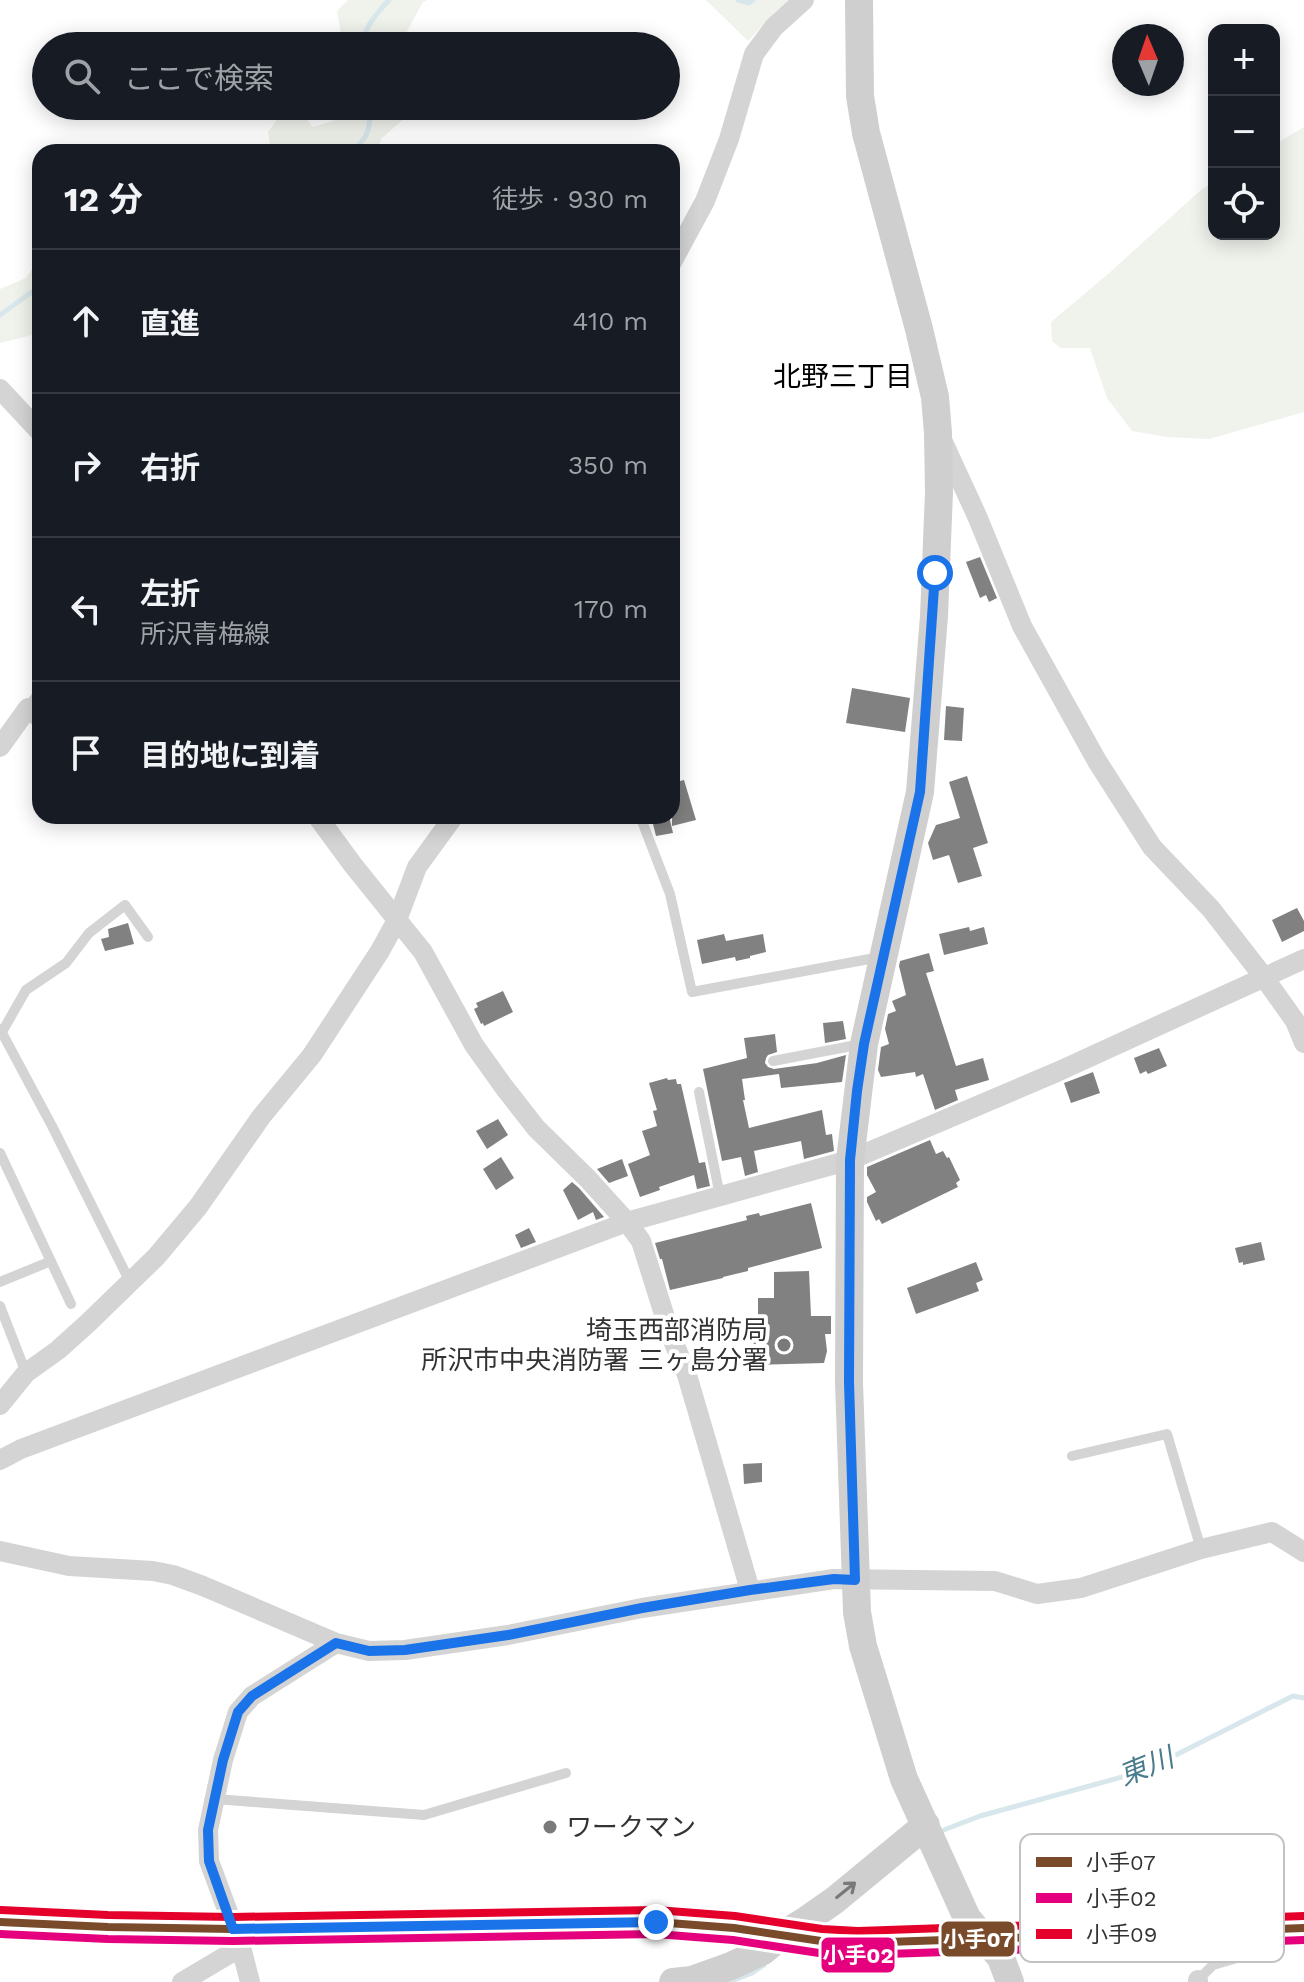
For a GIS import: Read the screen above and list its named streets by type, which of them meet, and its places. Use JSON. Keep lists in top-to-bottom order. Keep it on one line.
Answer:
{"districts":["北野三丁目"],"water":["東川"],"places":["埼玉西部消防局 所沢市中央消防署 三ヶ島分署","ワークマン"],"lines":["transit line 小手09","transit line 小手07","transit line 小手02"],"legend":["小手07","小手02","小手09"],"north":"top","page":{"map_buttons":["+","−"],"search":"ここで検索","heading":["12 分","徒歩 · 930 m"],"list":[["直進","410 m"],["右折","350 m"],["左折","所沢青梅線","170 m"],"目的地に到着"]}}
